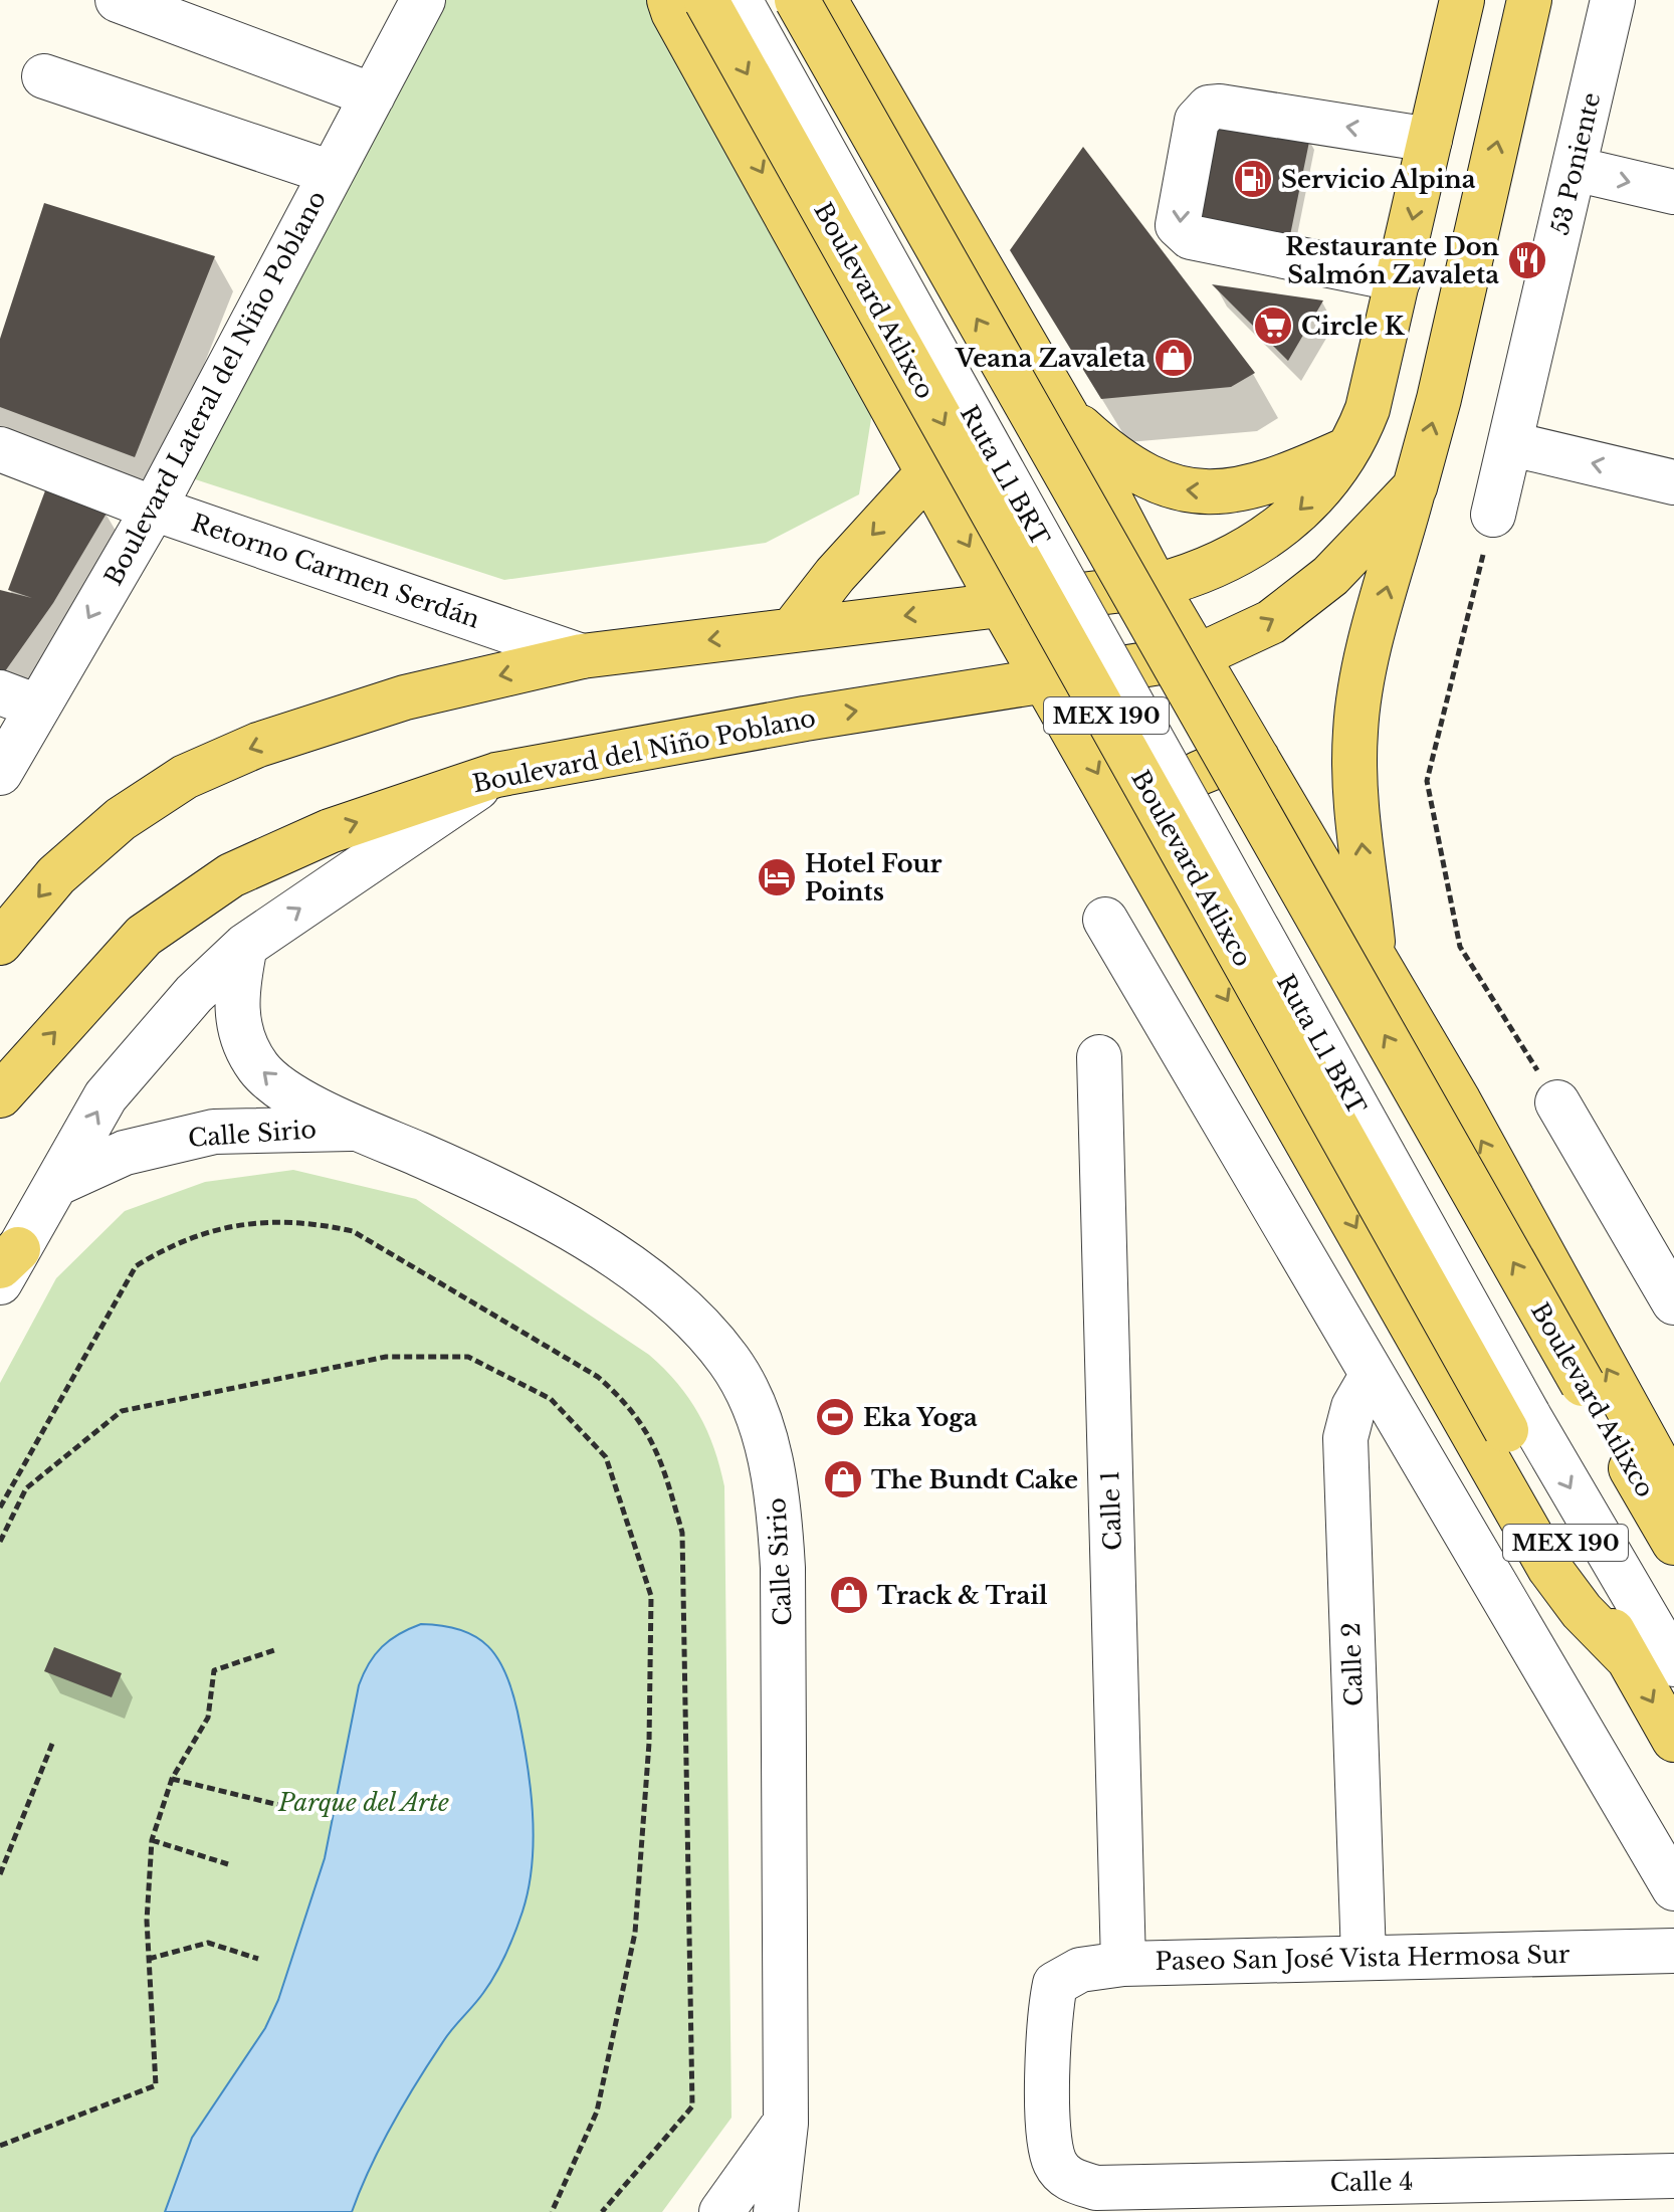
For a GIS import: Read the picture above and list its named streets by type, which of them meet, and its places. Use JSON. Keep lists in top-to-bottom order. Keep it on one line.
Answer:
{"streets":{"main road":["Boulevard Atlixco","MEX 190","Boulevard del Niño Poblano"],"street":["53 Poniente","Boulevard Lateral del Niño Poblano","Ruta L1 BRT","Retorno Carmen Serdán","Calle Sirio","Calle 1","Calle 2","Paseo San José Vista Hermosa Sur","Calle 4"]},"crossings":[["Boulevard Atlixco","Ruta L1 BRT"],["Boulevard Lateral del Niño Poblano","Retorno Carmen Serdán"],["Calle 1","Paseo San José Vista Hermosa Sur"],["Calle 2","Paseo San José Vista Hermosa Sur"],["Paseo San José Vista Hermosa Sur","Calle 4"]],"parks":["Parque del Arte"],"places":{"fuel station":["Servicio Alpina"],"restaurant":["Restaurante Don Salmón Zavaleta"],"supermarket":["Circle K"],"shop":["Veana Zavaleta","The Bundt Cake","Track & Trail"],"hotel":["Hotel Four Points"],"sports":["Eka Yoga"]}}
